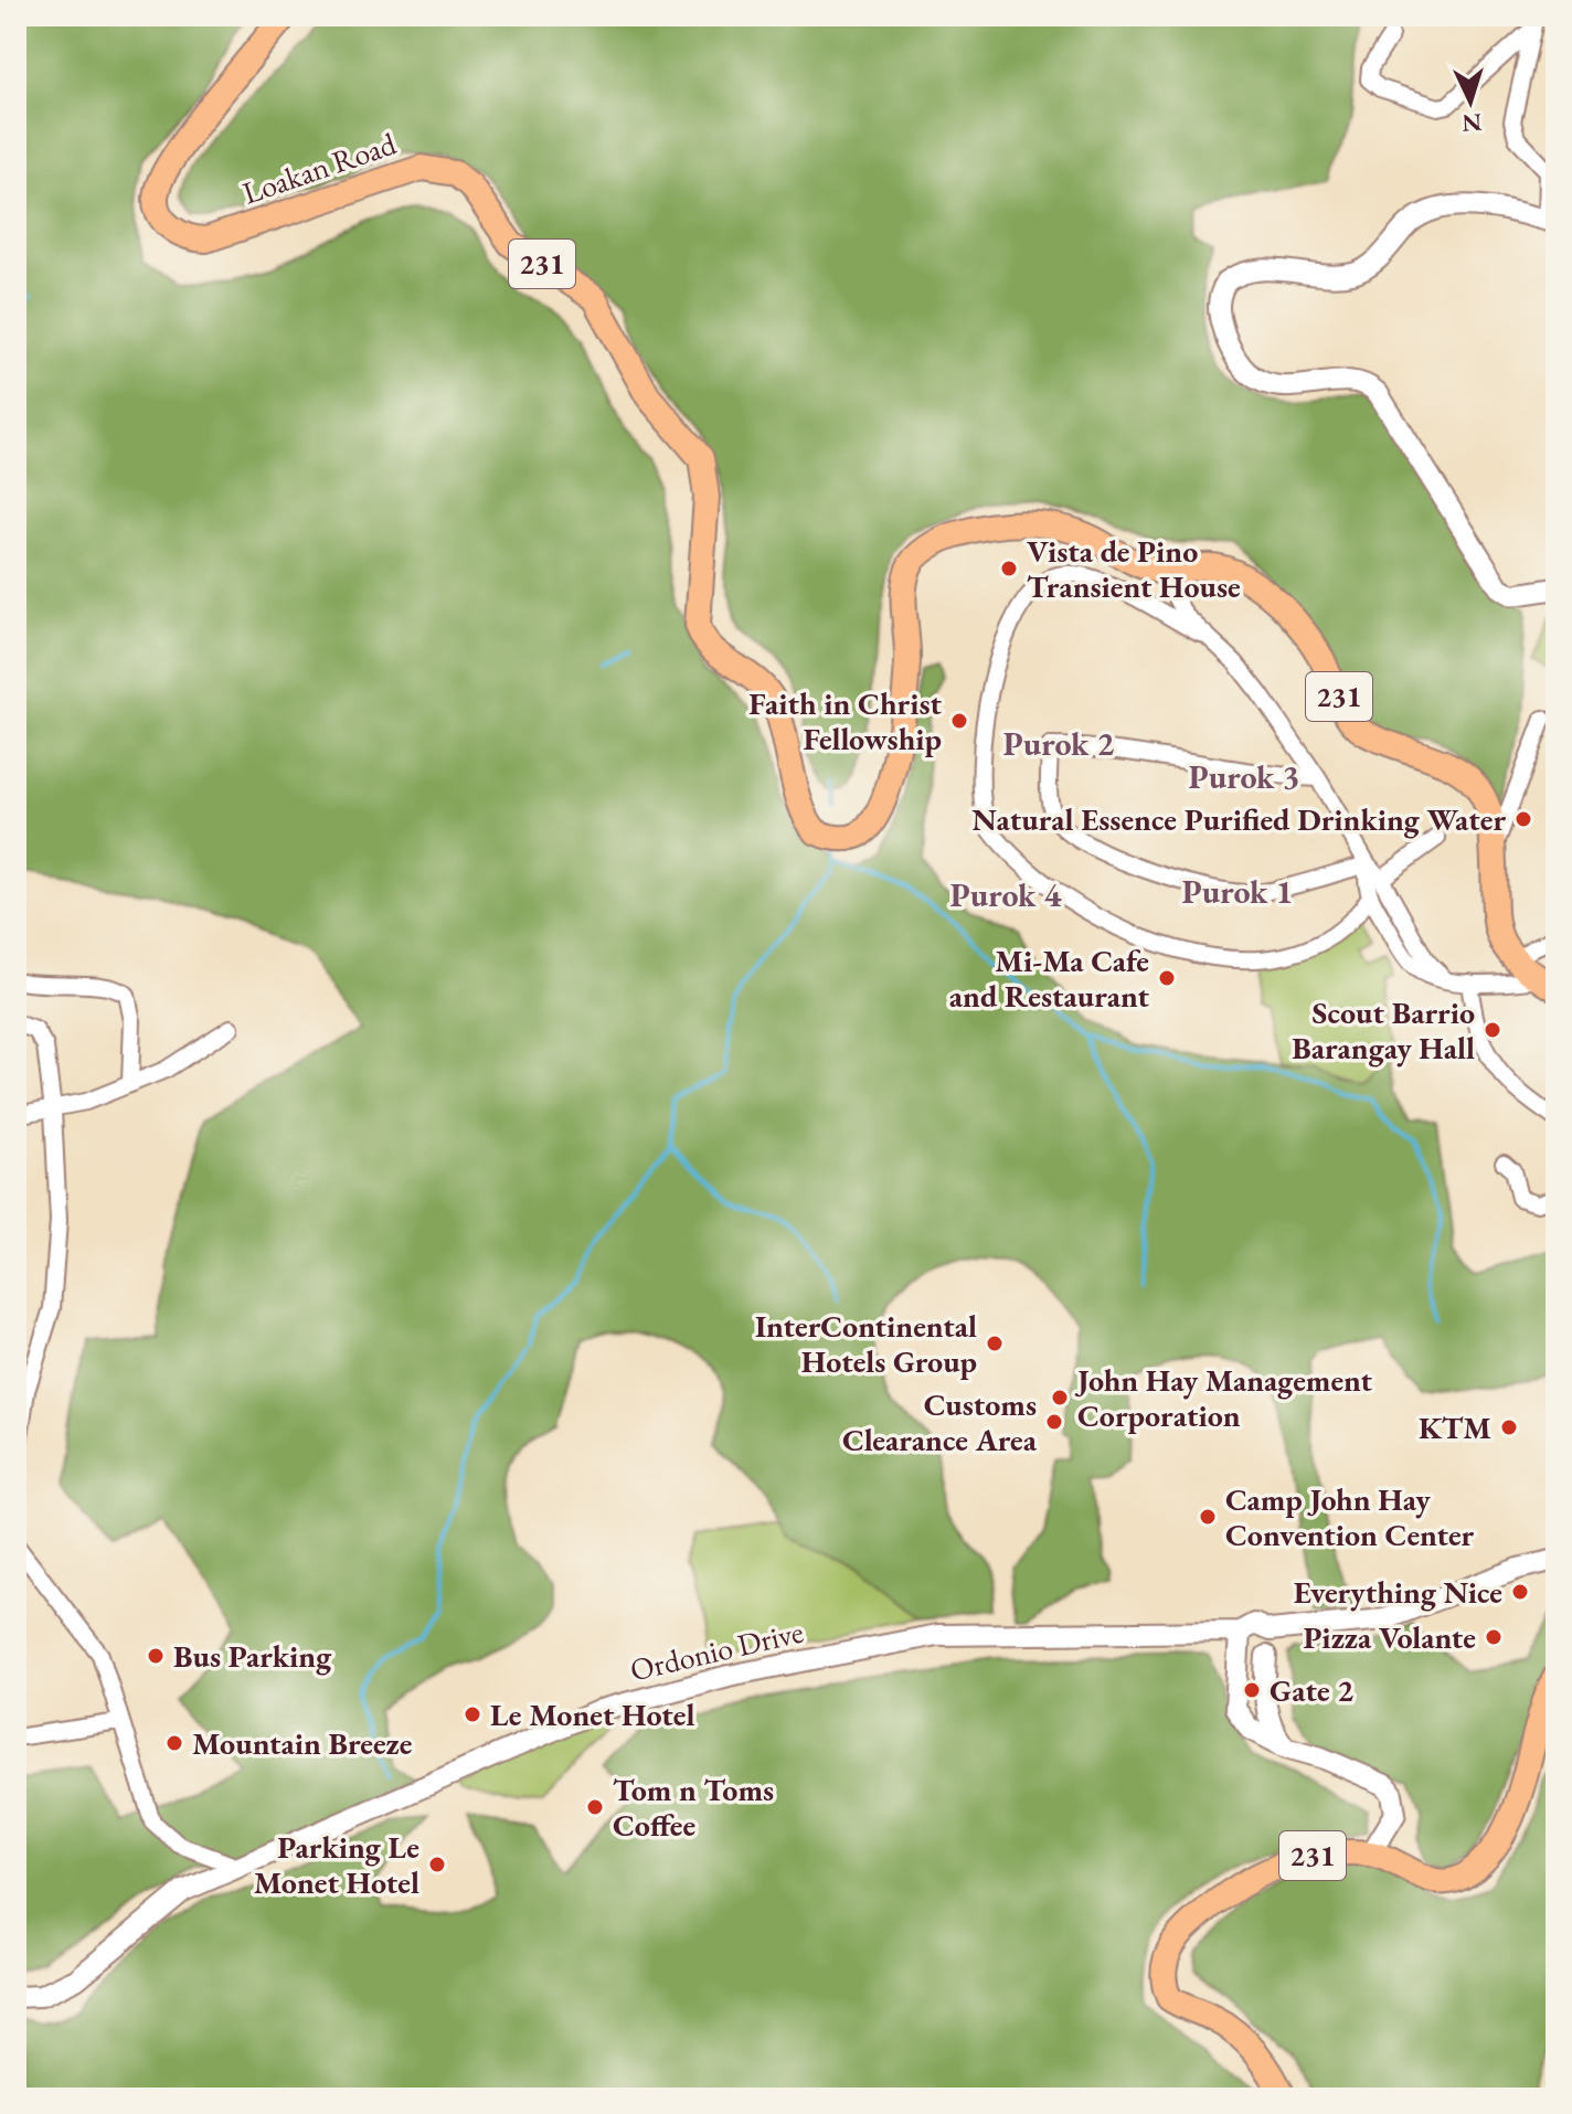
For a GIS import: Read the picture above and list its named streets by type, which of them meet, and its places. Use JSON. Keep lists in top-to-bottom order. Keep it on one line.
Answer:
{"streets":{"main road":["Loakan Road","231"],"street":["Ordonio Drive"]},"districts":["Purok 2","Purok 3","Purok 1","Purok 4"],"places":["Vista de Pino Transient House","Faith in Christ Fellowship","Natural Essence Purified Drinking Water","Mi-Ma Cafe and Restaurant","Scout Barrio Barangay Hall","InterContinental Hotels Group","John Hay Management Corporation","Customs Clearance Area","KTM","Camp John Hay Convention Center","Everything Nice","Pizza Volante","Bus Parking","Gate 2","Le Monet Hotel","Mountain Breeze","Tom n Toms Coffee","Parking Le Monet Hotel"],"north":"bottom"}
